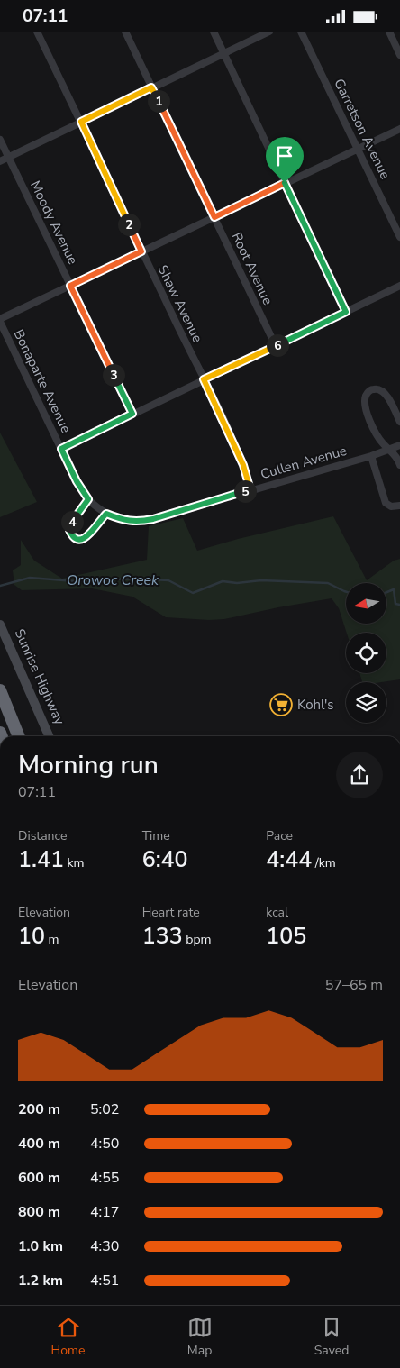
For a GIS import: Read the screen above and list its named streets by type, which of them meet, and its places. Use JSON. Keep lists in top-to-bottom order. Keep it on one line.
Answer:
{"streets":{"main road":["Sunrise Highway"],"street":["Garretson Avenue","Moody Avenue","Root Avenue","Shaw Avenue","Bonaparte Avenue","Cullen Avenue"]},"crossings":[["Shaw Avenue","Cullen Avenue"],["Bonaparte Avenue","Cullen Avenue"]],"water":["Orowoc Creek"],"places":{"supermarket":["Kohl's"]},"north":"left","page":{"status":"07:11","pins":["1","2","6","3","5","4"],"heading":["Morning run","07:11"],"stats":[["Distance","1.41 km"],["Time","6:40"],["Pace","4:44 /km"],["Elevation","10 m"],["Heart rate","133 bpm"],["kcal","105"]],"chart":["Elevation","57–65 m"],"list":[{"name":"200 m","note":"5:02"},{"name":"400 m","note":"4:50"},{"name":"600 m","note":"4:55"},{"name":"800 m","note":"4:17"},{"name":"1.0 km","note":"4:30"},{"name":"1.2 km","note":"4:51"}],"tabs":["Home","Map","Saved"]}}
